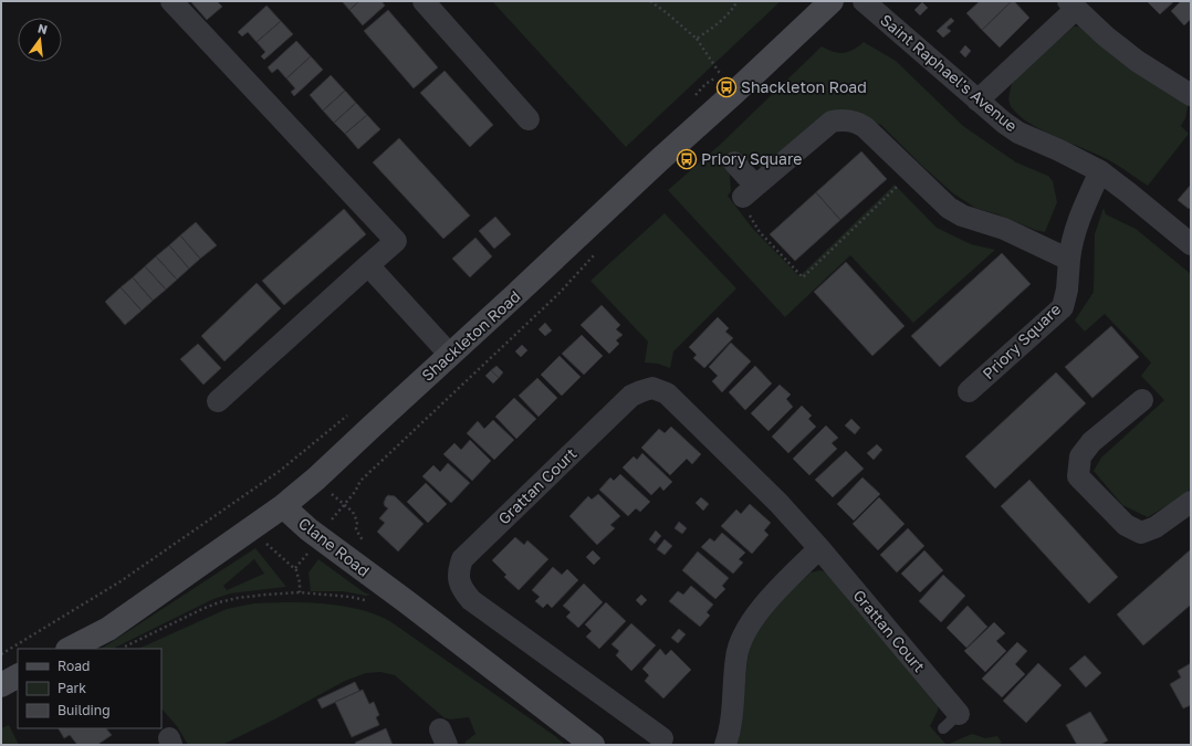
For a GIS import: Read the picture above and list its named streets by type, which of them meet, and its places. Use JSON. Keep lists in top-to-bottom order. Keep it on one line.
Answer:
{"streets":{"street":["Saint Raphael's Avenue","Shackleton Road","Priory Square","Grattan Court","Clane Road"]},"crossings":[["Saint Raphael's Avenue","Priory Square"],["Shackleton Road","Clane Road"]],"places":{"bus stop":["Shackleton Road","Priory Square"]},"legend":["Road","Park","Building"],"north":"top"}
